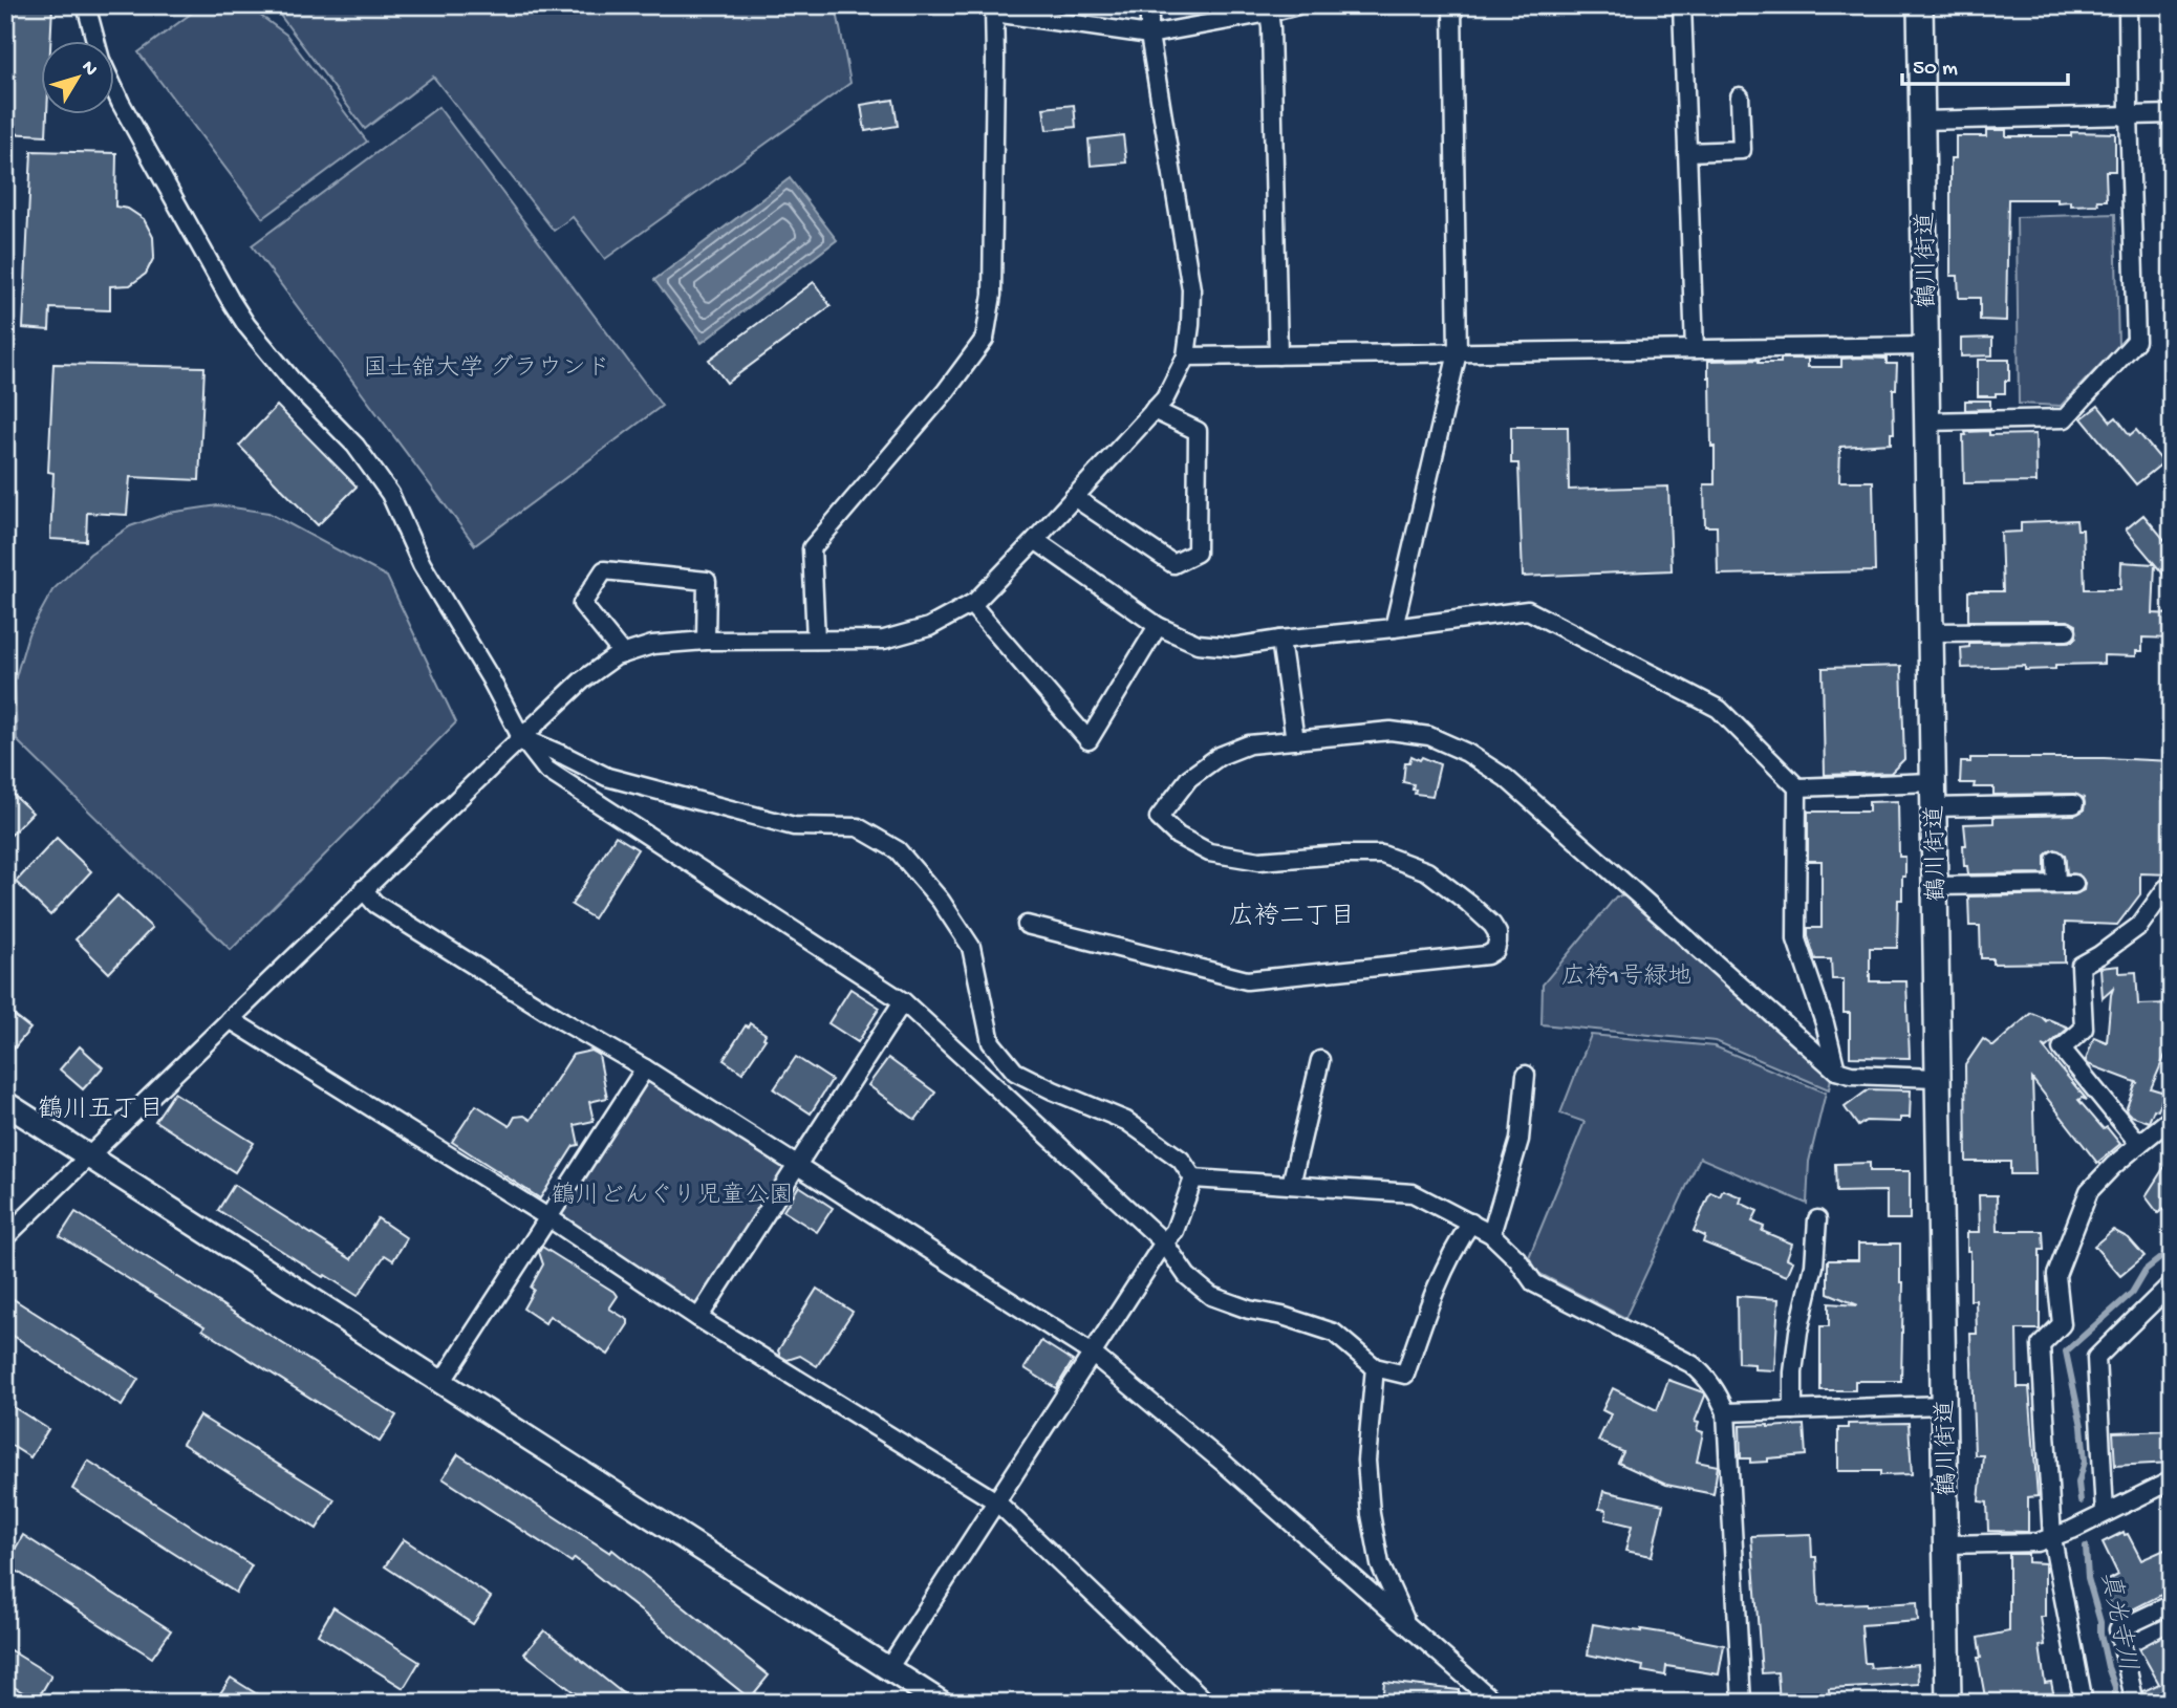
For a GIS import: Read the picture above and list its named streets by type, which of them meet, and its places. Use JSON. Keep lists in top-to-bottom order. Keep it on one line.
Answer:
{"streets":{"main road":["鶴川街道"]},"districts":["広袴二丁目","鶴川五丁目"],"water":["真光寺川"],"parks":["国士舘大学 グラウンド","広袴1号緑地","鶴川どんぐり児童公園"],"scale_bar":"50 m","north":"top right"}
